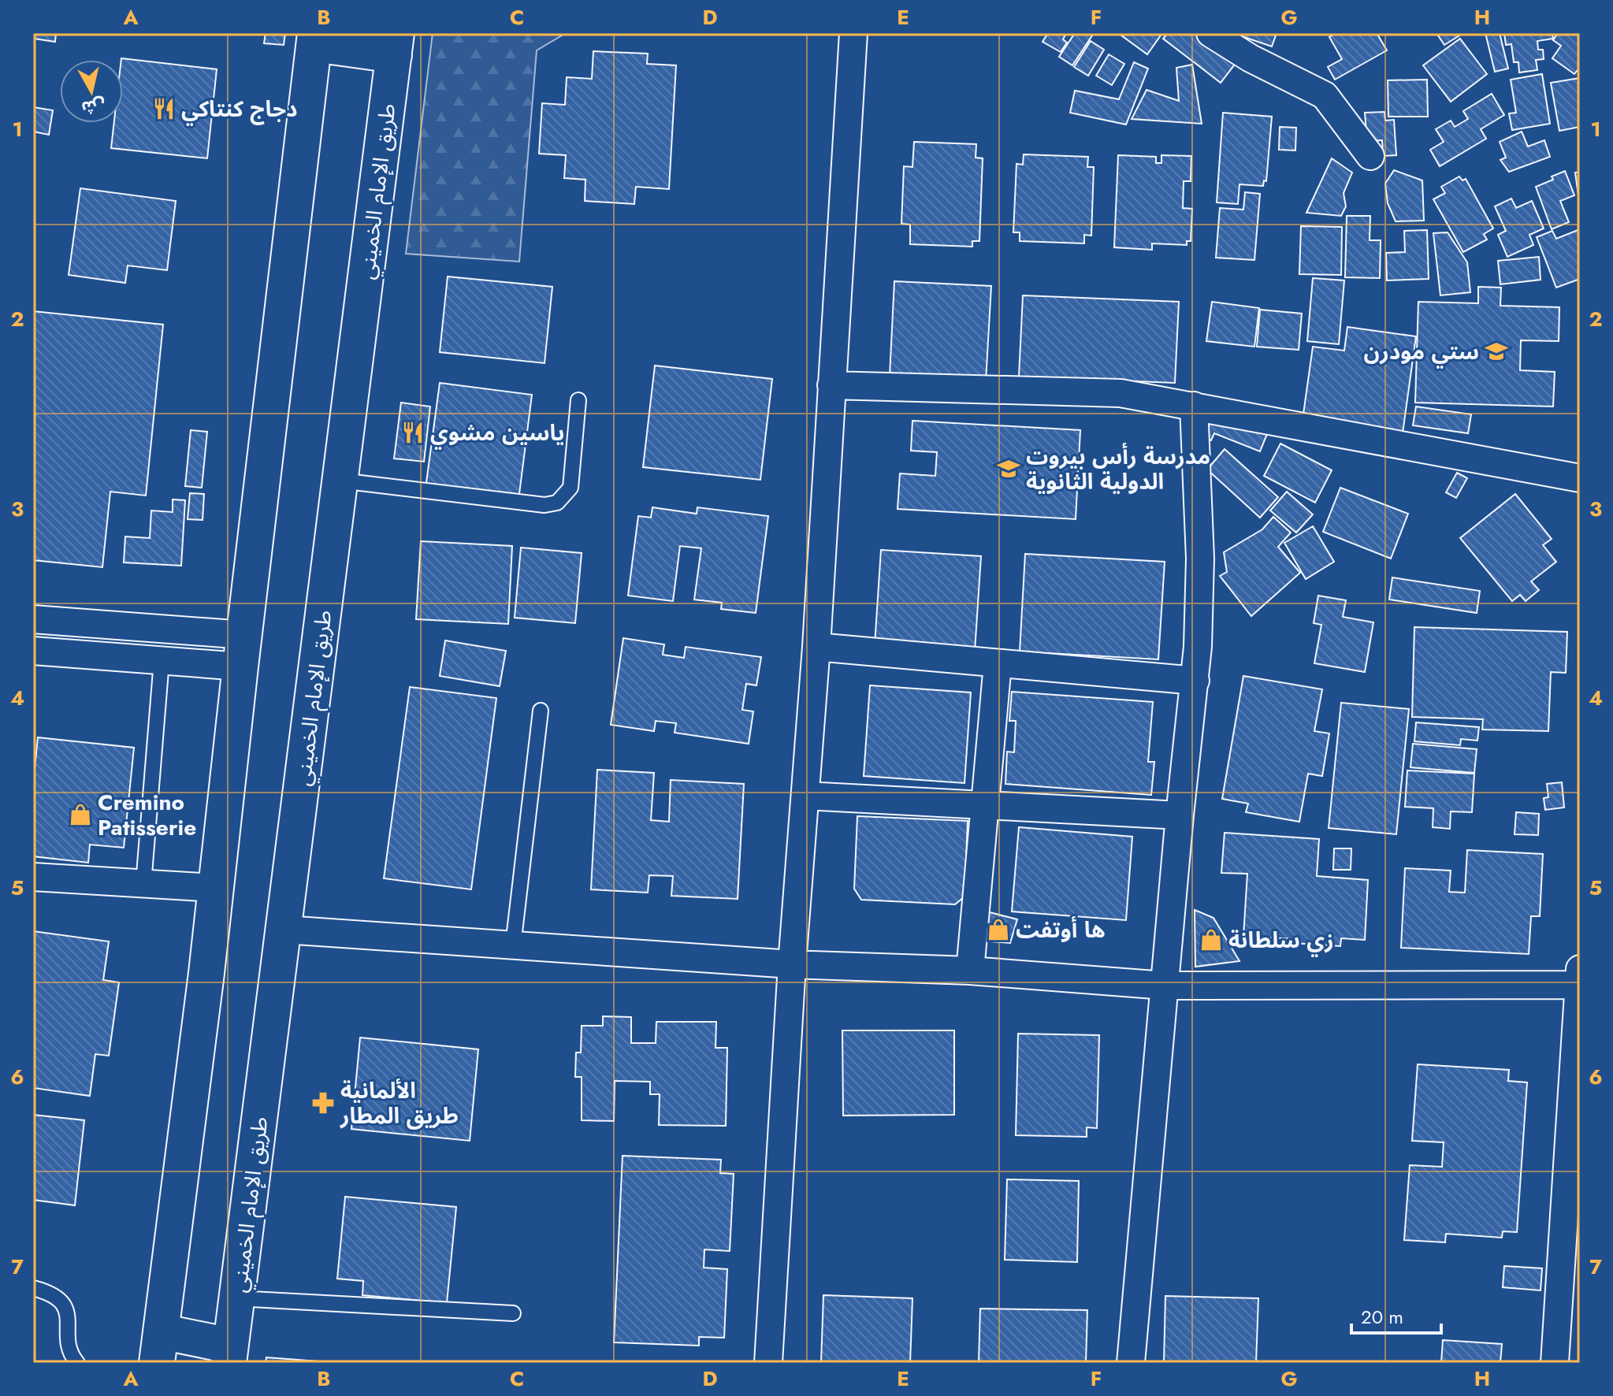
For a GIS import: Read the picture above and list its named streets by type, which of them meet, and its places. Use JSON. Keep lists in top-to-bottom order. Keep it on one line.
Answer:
{"streets":{"highway":["طريق الإمام الخميني"]},"places":{"restaurant":["دجاج كنتاكي","ياسين مشوي"],"school or university":["ستي مودرن","مدرسة رأس بيروت الدولية الثانوية"],"shop":["Cremino Patisserie","ها أوتفت","زي سلطانة"],"pharmacy":["الألمانية طريق المطار"]},"scale_bar":"20 m","north":"bottom","grid":{"columns":["A","B","C","D","E","F","G","H"],"rows":["1","2","3","4","5","6","7"]}}
